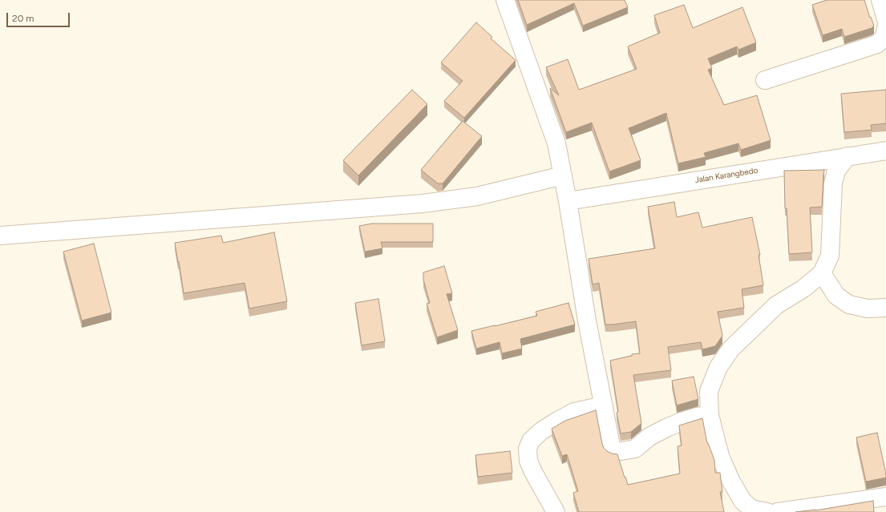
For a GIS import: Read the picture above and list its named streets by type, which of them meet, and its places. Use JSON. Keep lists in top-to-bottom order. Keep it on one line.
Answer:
{"streets":{"street":["Jalan Karangbedo"]},"scale_bar":"20 m"}
